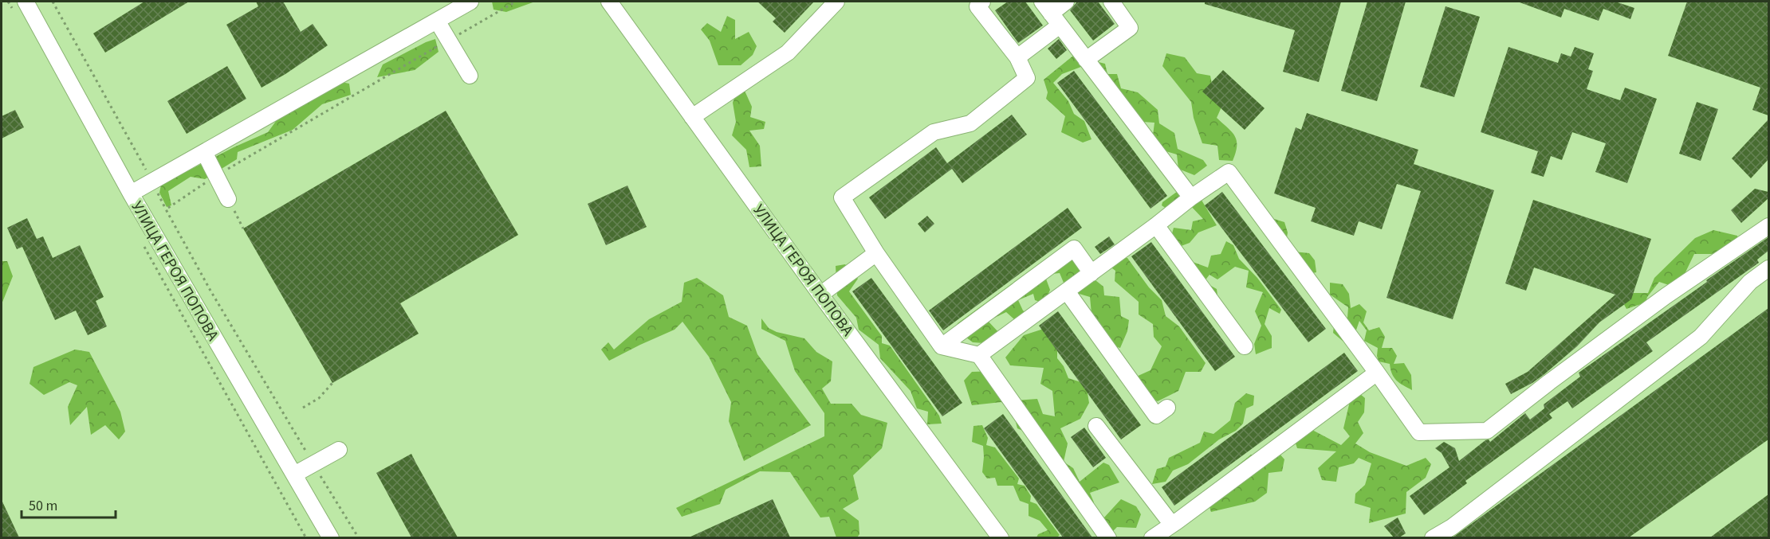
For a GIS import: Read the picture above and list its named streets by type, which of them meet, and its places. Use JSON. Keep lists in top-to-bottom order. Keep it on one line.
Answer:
{"streets":{"street":["УЛИЦА ГЕРОЯ ПОПОВА"]},"scale_bar":"50 m"}
